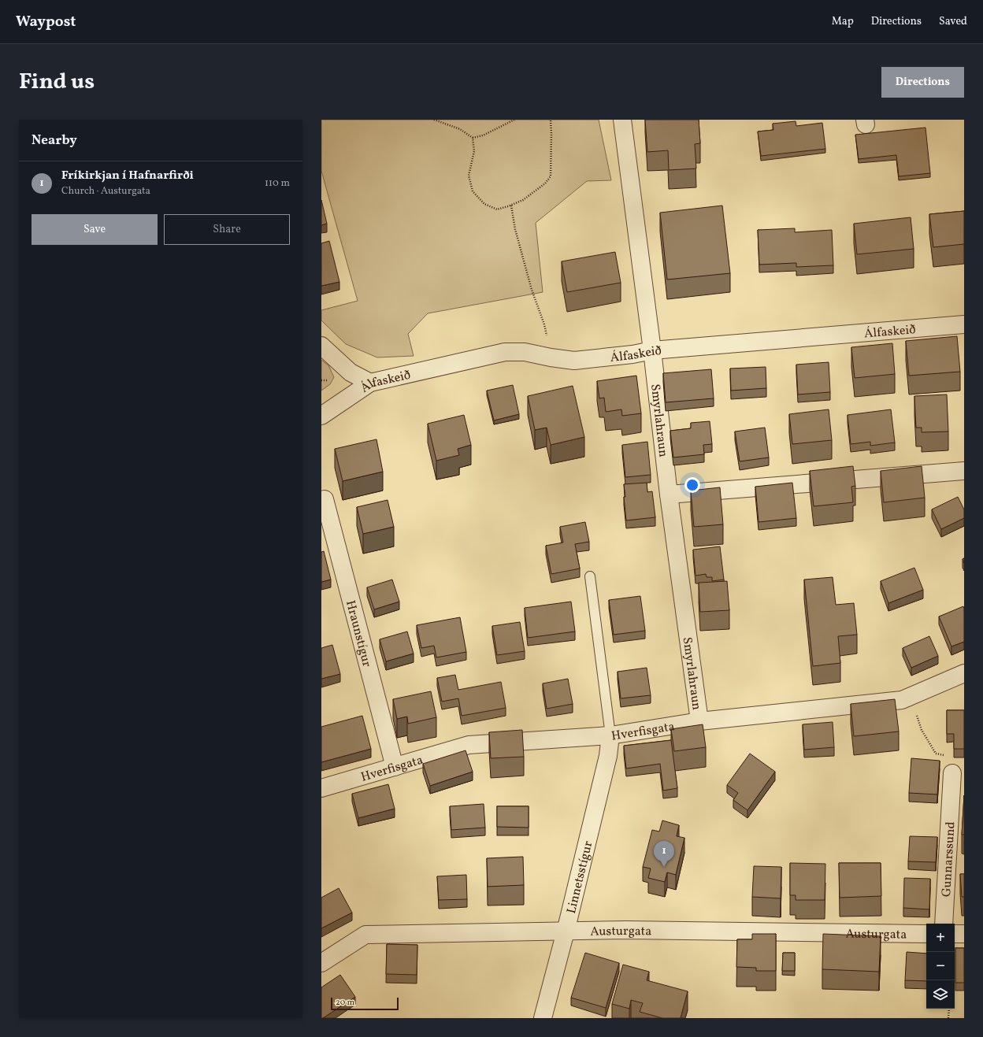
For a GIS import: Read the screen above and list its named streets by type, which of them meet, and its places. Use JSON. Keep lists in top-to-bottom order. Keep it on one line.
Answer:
{"streets":{"street":["Álfaskeið","Smyrlahraun","Hraunstígur","Hverfisgata","Gunnarssund","Linnetsstígur","Austurgata"]},"crossings":[["Álfaskeið","Smyrlahraun"],["Smyrlahraun","Hverfisgata"],["Hraunstígur","Hverfisgata"],["Hverfisgata","Linnetsstígur"],["Linnetsstígur","Austurgata"]],"scale_bar":"20 m","page":{"header":"Waypost","nav":["Map","Directions","Saved"],"title":"Find us","buttons":["Directions",["Save","Share"]],"heading":"Nearby","list":[{"mark":"1","name":"Fríkirkjan í Hafnarfirði","note":"Church · Austurgata","value":"110 m"}],"pins":"1","map_buttons":["+","−"],"scale":"20 m"}}
